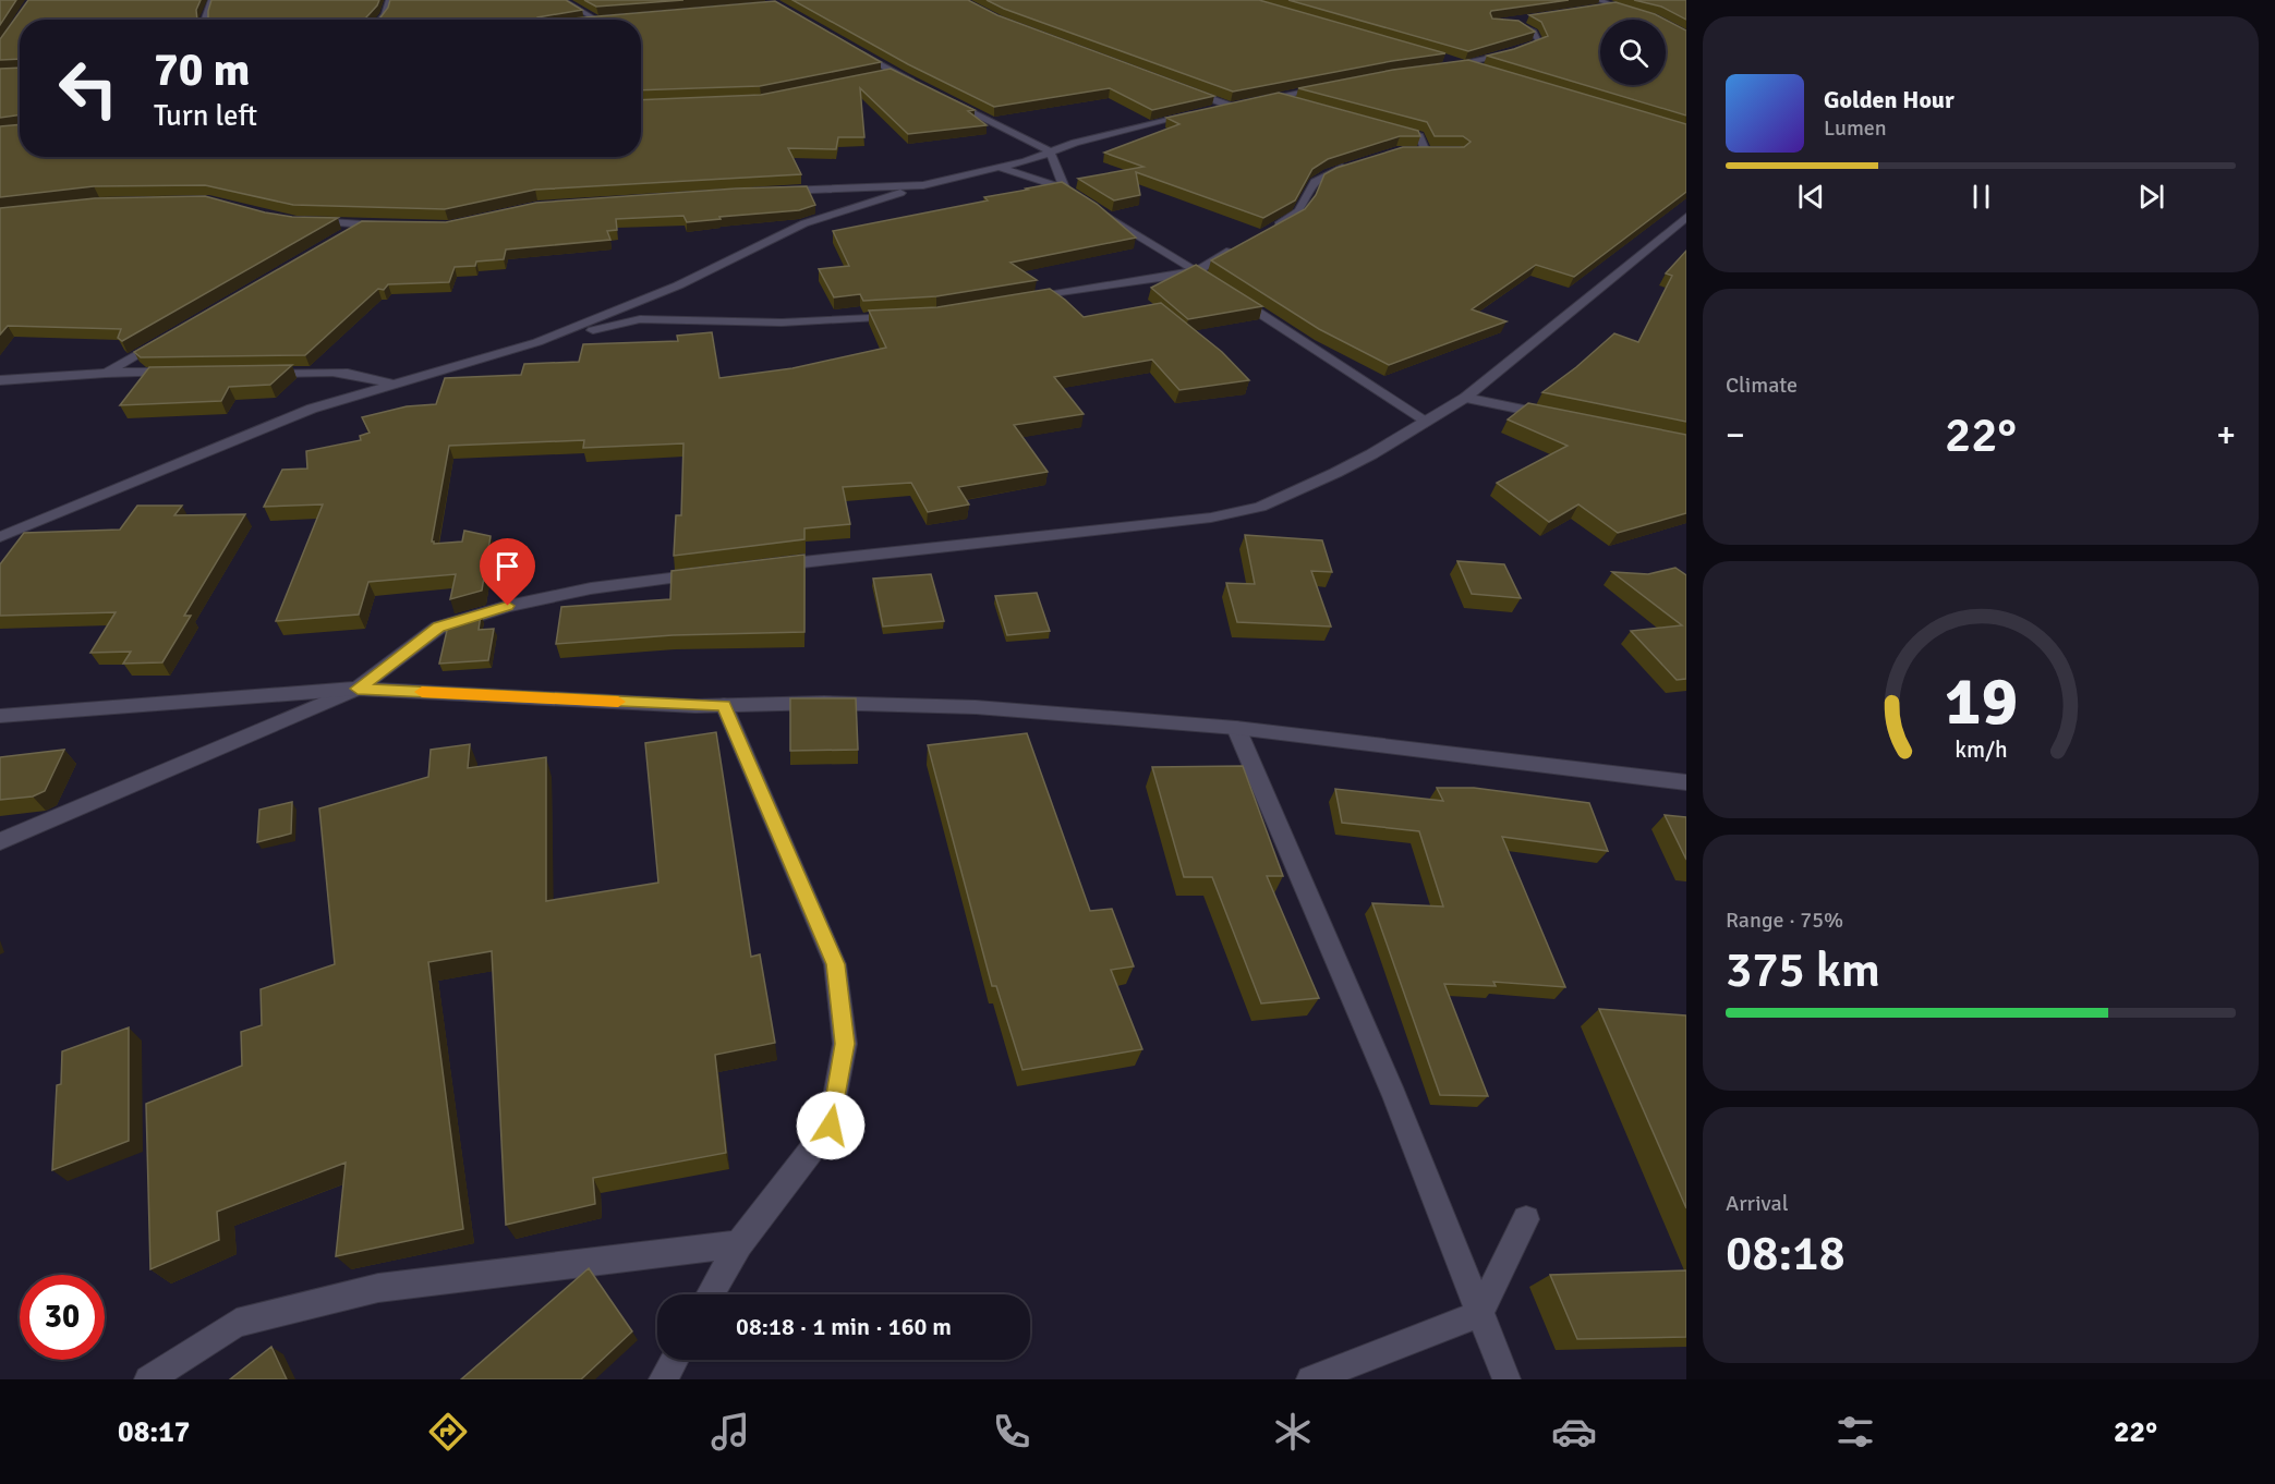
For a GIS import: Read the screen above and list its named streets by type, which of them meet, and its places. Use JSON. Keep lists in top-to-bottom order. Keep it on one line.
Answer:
{"page":{"turn":["70 m","Turn left"],"song":["Golden Hour","Lumen"],"tile":["Climate",["Range · 75%","375 km"],["Arrival","08:18"]],"heat":["−","22°","+"],"limit":"30","trip":"08:18 · 1 min · 160 m","tabs":["08:17","22°"],"gauge":["19","km/h"]}}
